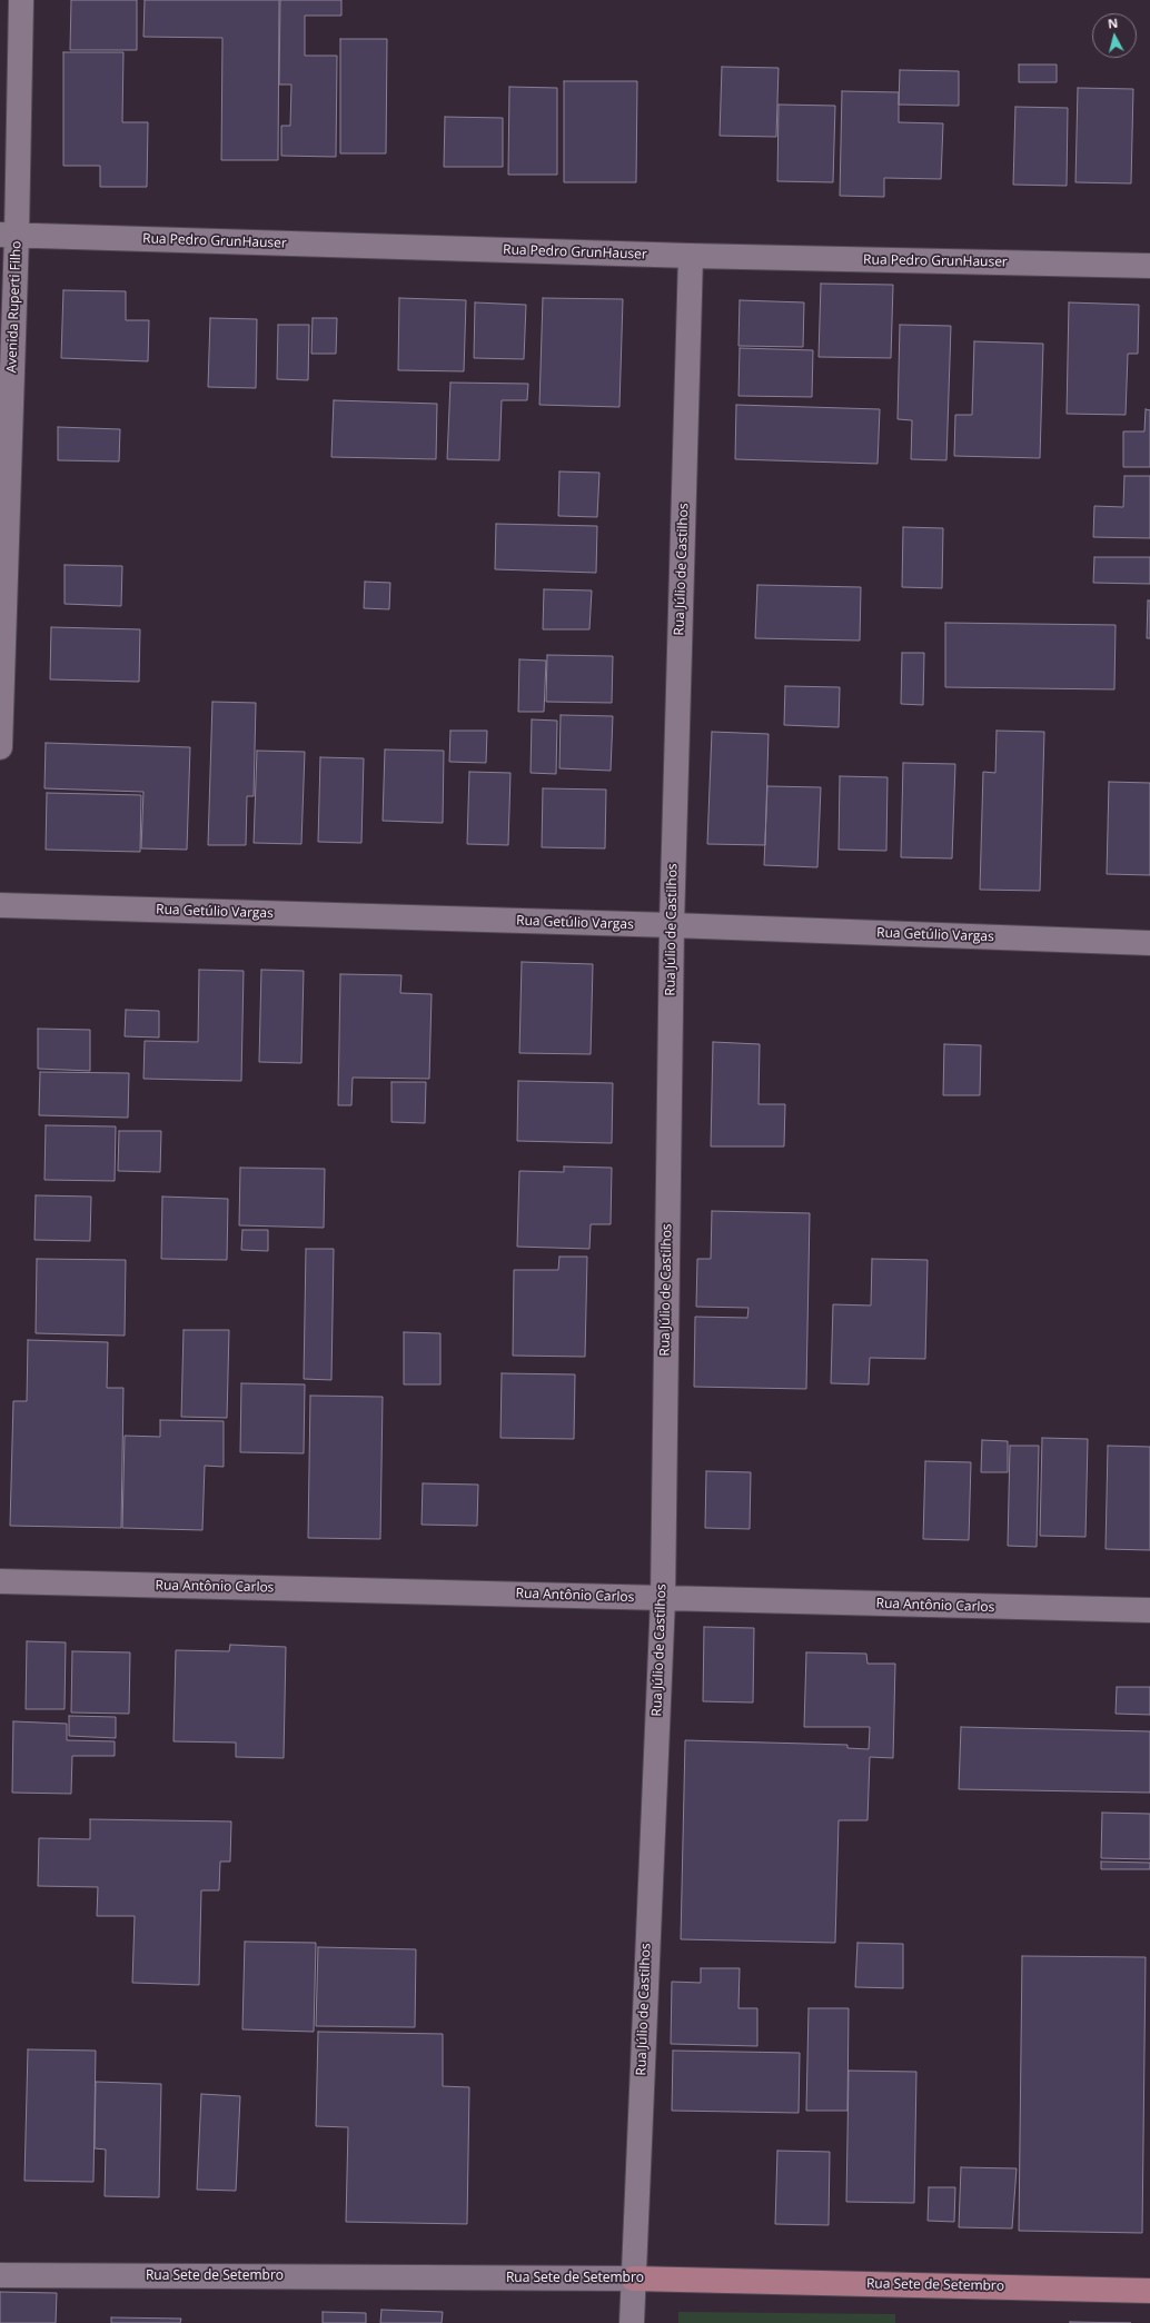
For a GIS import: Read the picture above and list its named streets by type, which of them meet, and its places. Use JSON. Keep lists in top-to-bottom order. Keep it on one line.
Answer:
{"streets":{"main road":["Rua Sete de Setembro"],"street":["Rua Pedro GrunHauser","Avenida Ruperti Filho","Rua Júlio de Castilhos","Rua Getúlio Vargas","Rua Antônio Carlos"]},"crossings":[["Rua Pedro GrunHauser","Avenida Ruperti Filho"],["Rua Pedro GrunHauser","Rua Júlio de Castilhos"],["Rua Júlio de Castilhos","Rua Getúlio Vargas"],["Rua Júlio de Castilhos","Rua Antônio Carlos"],["Rua Júlio de Castilhos","Rua Sete de Setembro"]],"north":"top"}
